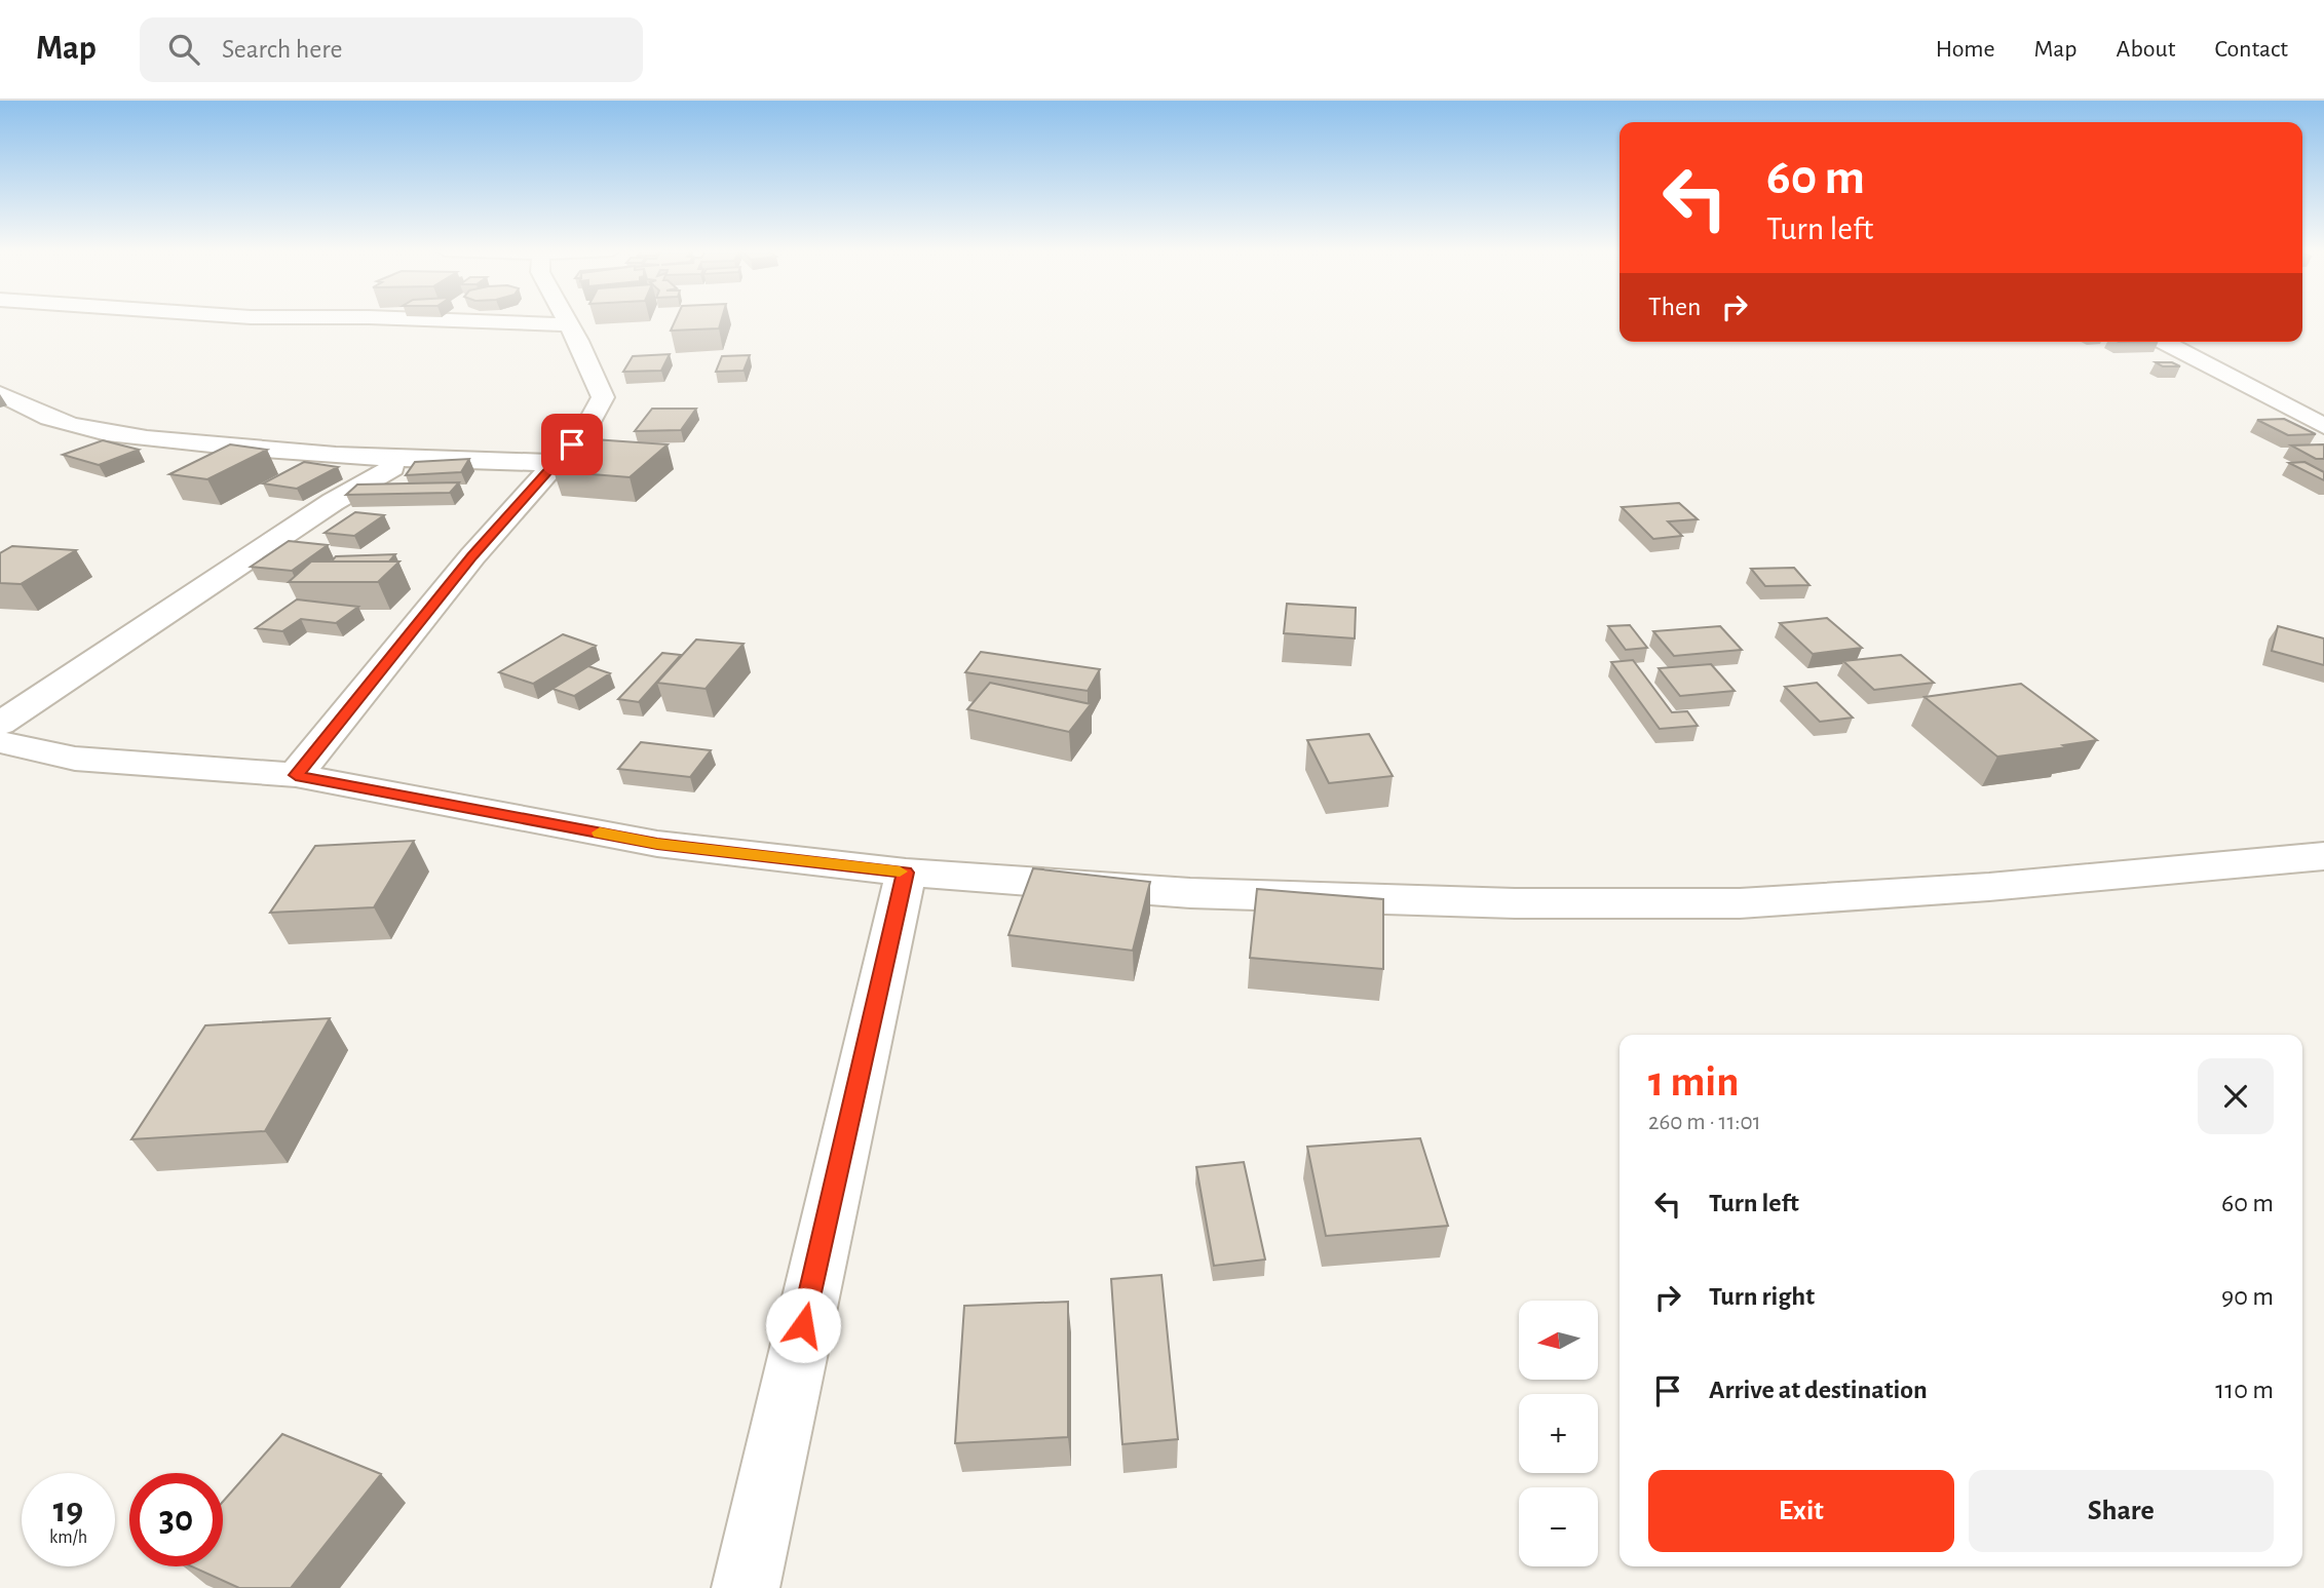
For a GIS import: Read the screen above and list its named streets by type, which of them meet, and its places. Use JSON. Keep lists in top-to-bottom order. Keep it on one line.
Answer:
{"north":"left","page":{"header":"Map","search":"Search here","nav":["Home","Map","About","Contact"],"turn":["60 m","Turn left"],"then":"Then","heading":["1 min","260 m · 11:01"],"list":[{"name":"Turn left","value":"60 m"},{"name":"Turn right","value":"90 m"},{"name":"Arrive at destination","value":"110 m"}],"map_buttons":["+","−"],"buttons":["Exit","Share"],"speed":"19 km/h","limit":"30"}}
